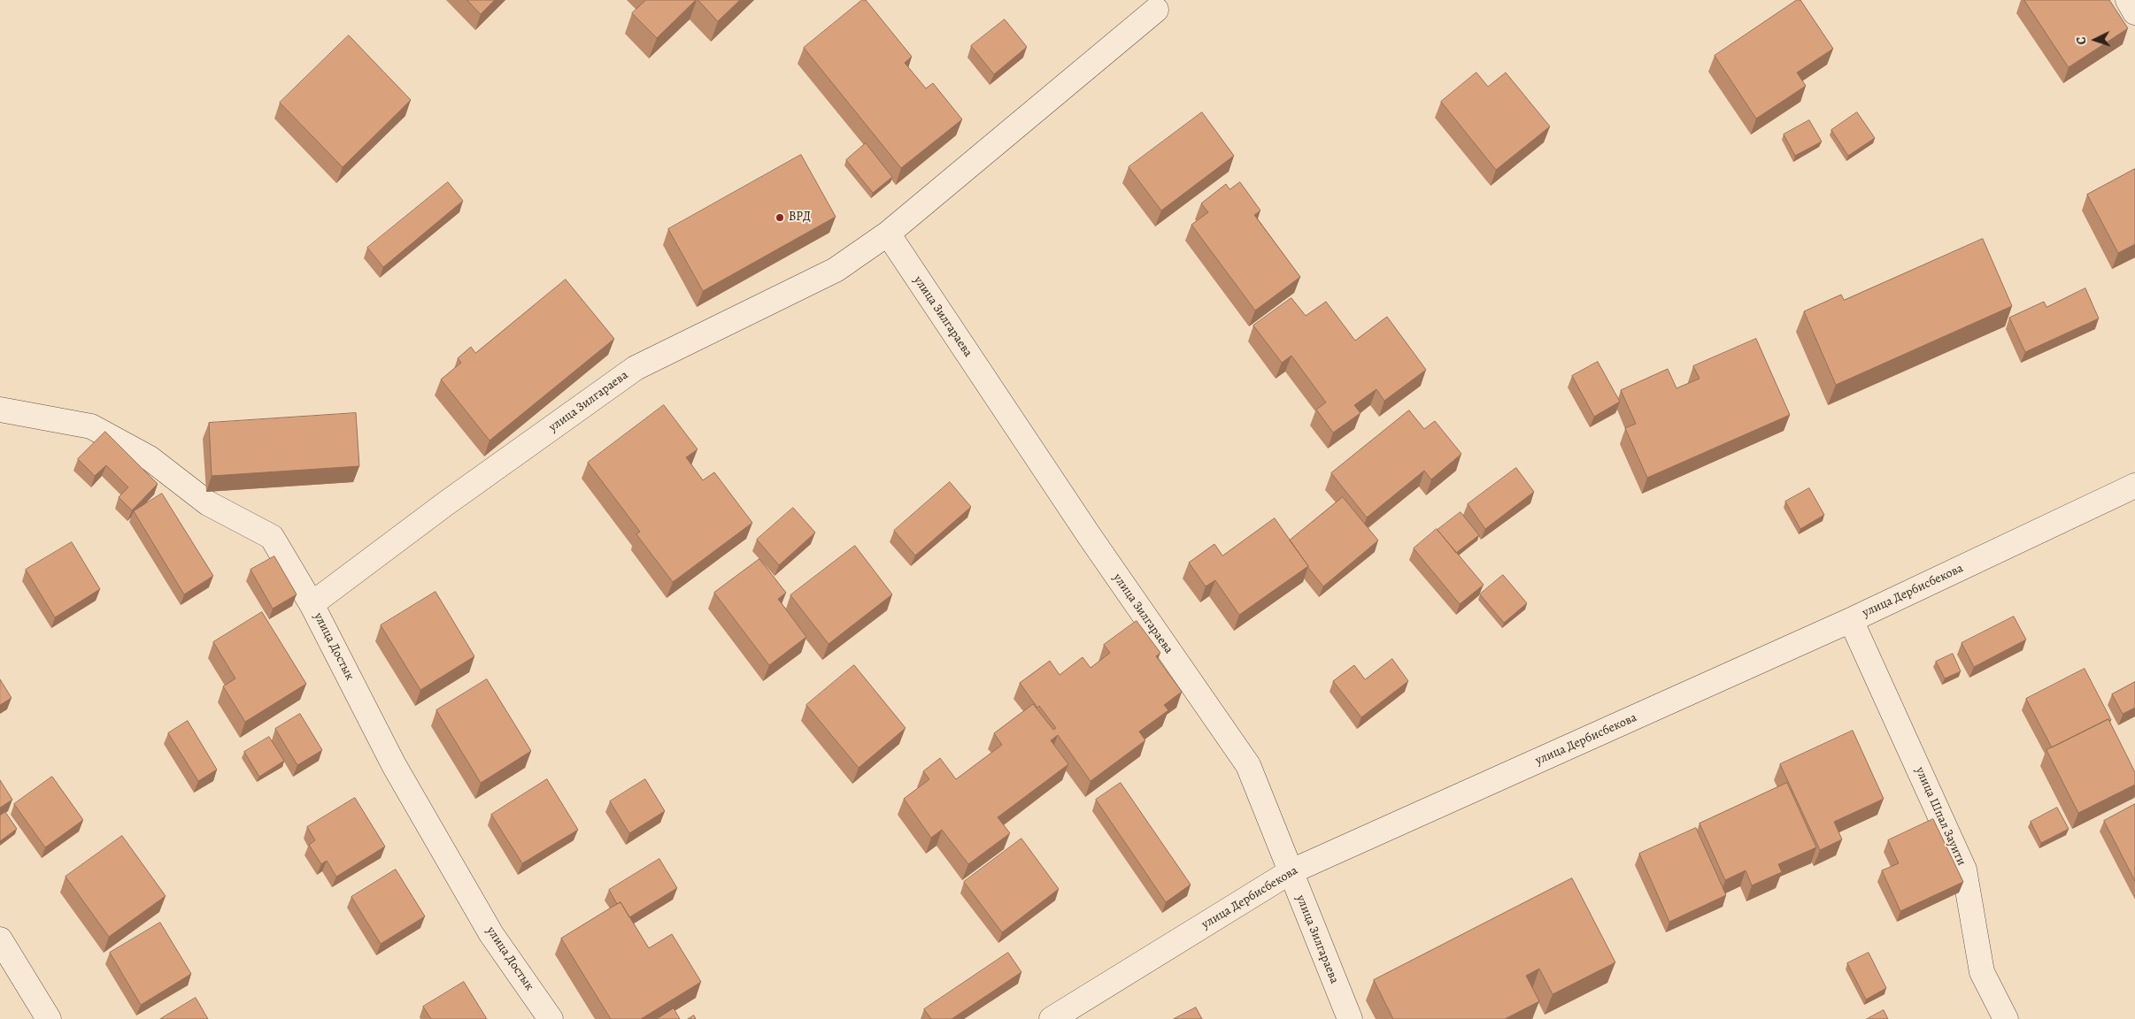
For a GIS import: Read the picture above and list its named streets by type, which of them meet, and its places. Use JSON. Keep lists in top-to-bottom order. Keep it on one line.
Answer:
{"streets":{"street":["улица Зилгараева","улица Дербисбекова","улица Достык","улица Шпал Зауити"]},"crossings":[["улица Зилгараева","улица Дербисбекова"],["улица Зилгараева","улица Достык"],["улица Дербисбекова","улица Шпал Зауити"]],"places":["ВРД"],"north":"left"}
